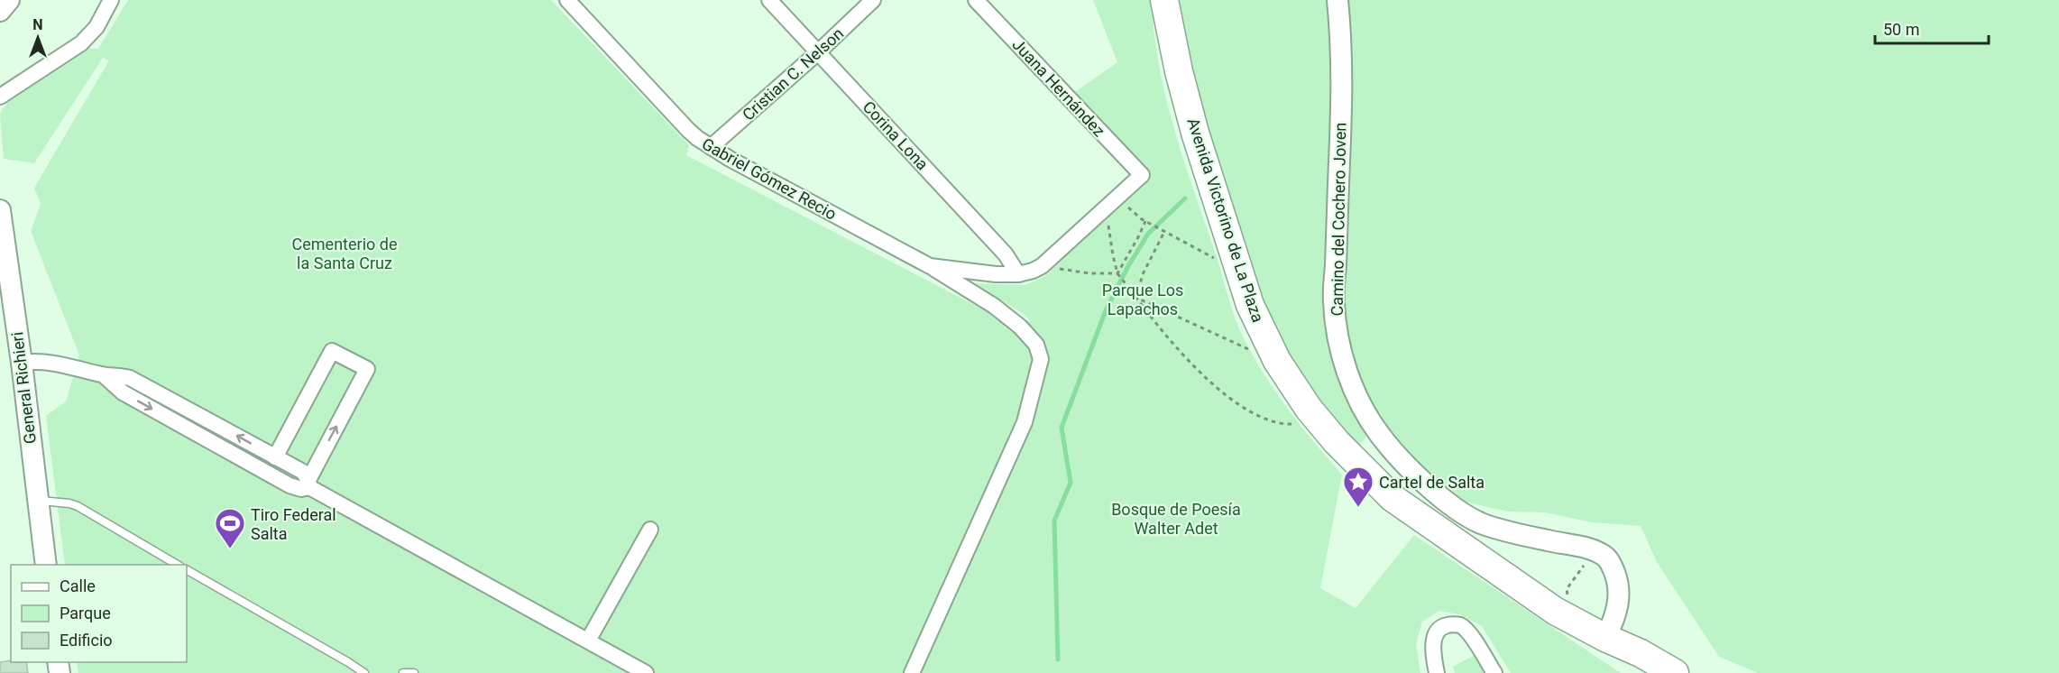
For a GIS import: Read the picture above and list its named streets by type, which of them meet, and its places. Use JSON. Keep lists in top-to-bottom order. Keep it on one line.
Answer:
{"streets":{"highway":["Avenida Victorino de La Plaza"],"street":["Cristian C. Nelson","Juana Hernández","Corina Lona","Gabriel Gómez Recio","Camino del Cochero Joven","General Richieri"]},"crossings":[["Cristian C. Nelson","Corina Lona"],["Cristian C. Nelson","Gabriel Gómez Recio"],["Corina Lona","Gabriel Gómez Recio"]],"parks":["Cementerio de la Santa Cruz","Parque Los Lapachos","Bosque de Poesía Walter Adet"],"places":{"place":["Cartel de Salta"],"sports":["Tiro Federal Salta"]},"legend":["Calle","Parque","Edificio"],"scale_bar":"50 m","north":"top"}
